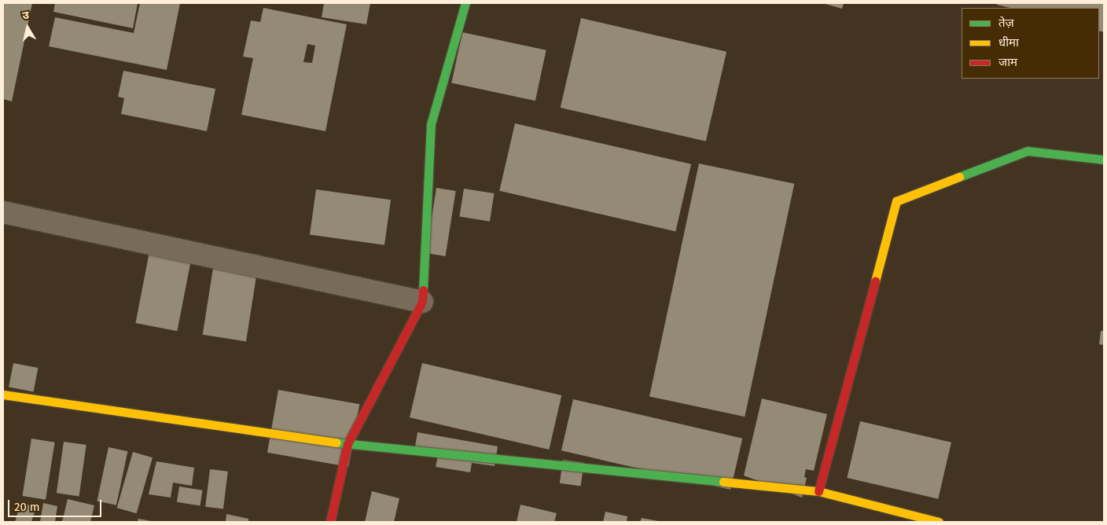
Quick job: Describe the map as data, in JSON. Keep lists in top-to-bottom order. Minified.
{"legend":["तेज़","धीमा","जाम"],"scale_bar":"20 m","north":"top"}
